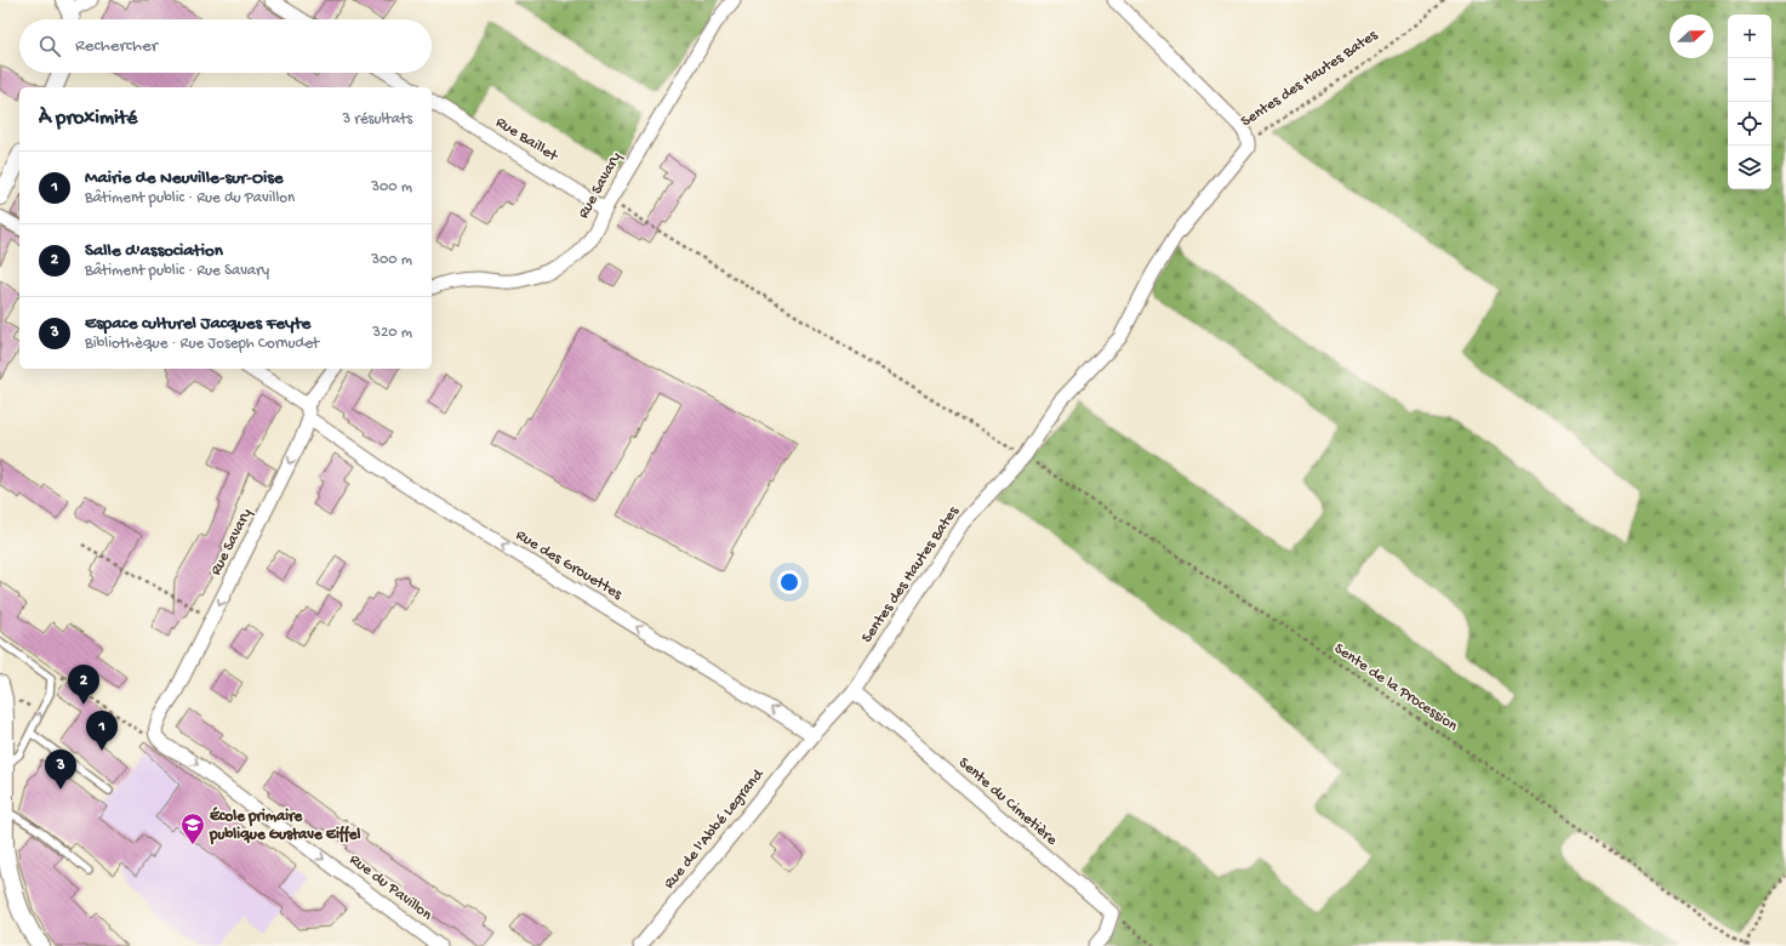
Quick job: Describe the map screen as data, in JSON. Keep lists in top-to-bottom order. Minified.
{"streets":{"street":["Sentes des Hautes Bates","Rue Baillet","Rue Savary","Rue des Grouettes","Sente du Cimetière","Rue de l'Abbé Legrand","Rue du Pavillon"],"path":["Sente de la Procession"]},"crossings":[["Sentes des Hautes Bates","Rue des Grouettes"],["Sentes des Hautes Bates","Sente de la Procession"],["Sentes des Hautes Bates","Sente du Cimetière"],["Sentes des Hautes Bates","Rue de l'Abbé Legrand"],["Rue Baillet","Rue Savary"],["Rue Baillet","Sente de la Procession"],["Rue Savary","Rue des Grouettes"],["Rue Savary","Sente de la Procession"],["Rue Savary","Rue du Pavillon"],["Rue des Grouettes","Rue de l'Abbé Legrand"]],"one_way":["Rue Savary","Rue des Grouettes","Rue du Pavillon"],"places":{"school or university":["École primaire publique Gustave Eiffel"]},"north":"right","page":{"map_buttons":["+","−"],"search":"Rechercher","heading":["À proximité","3 résultats"],"list":[{"mark":"1","name":"Mairie de Neuville-sur-Oise","note":"Bâtiment public · Rue du Pavillon","value":"300 m"},{"mark":"2","name":"Salle d'association","note":"Bâtiment public · Rue Savary","value":"300 m"},{"mark":"3","name":"Espace culturel Jacques Feyte","note":"Bibliothèque · Rue Joseph Cornudet","value":"320 m"}],"pins":["2","1","3"]}}
